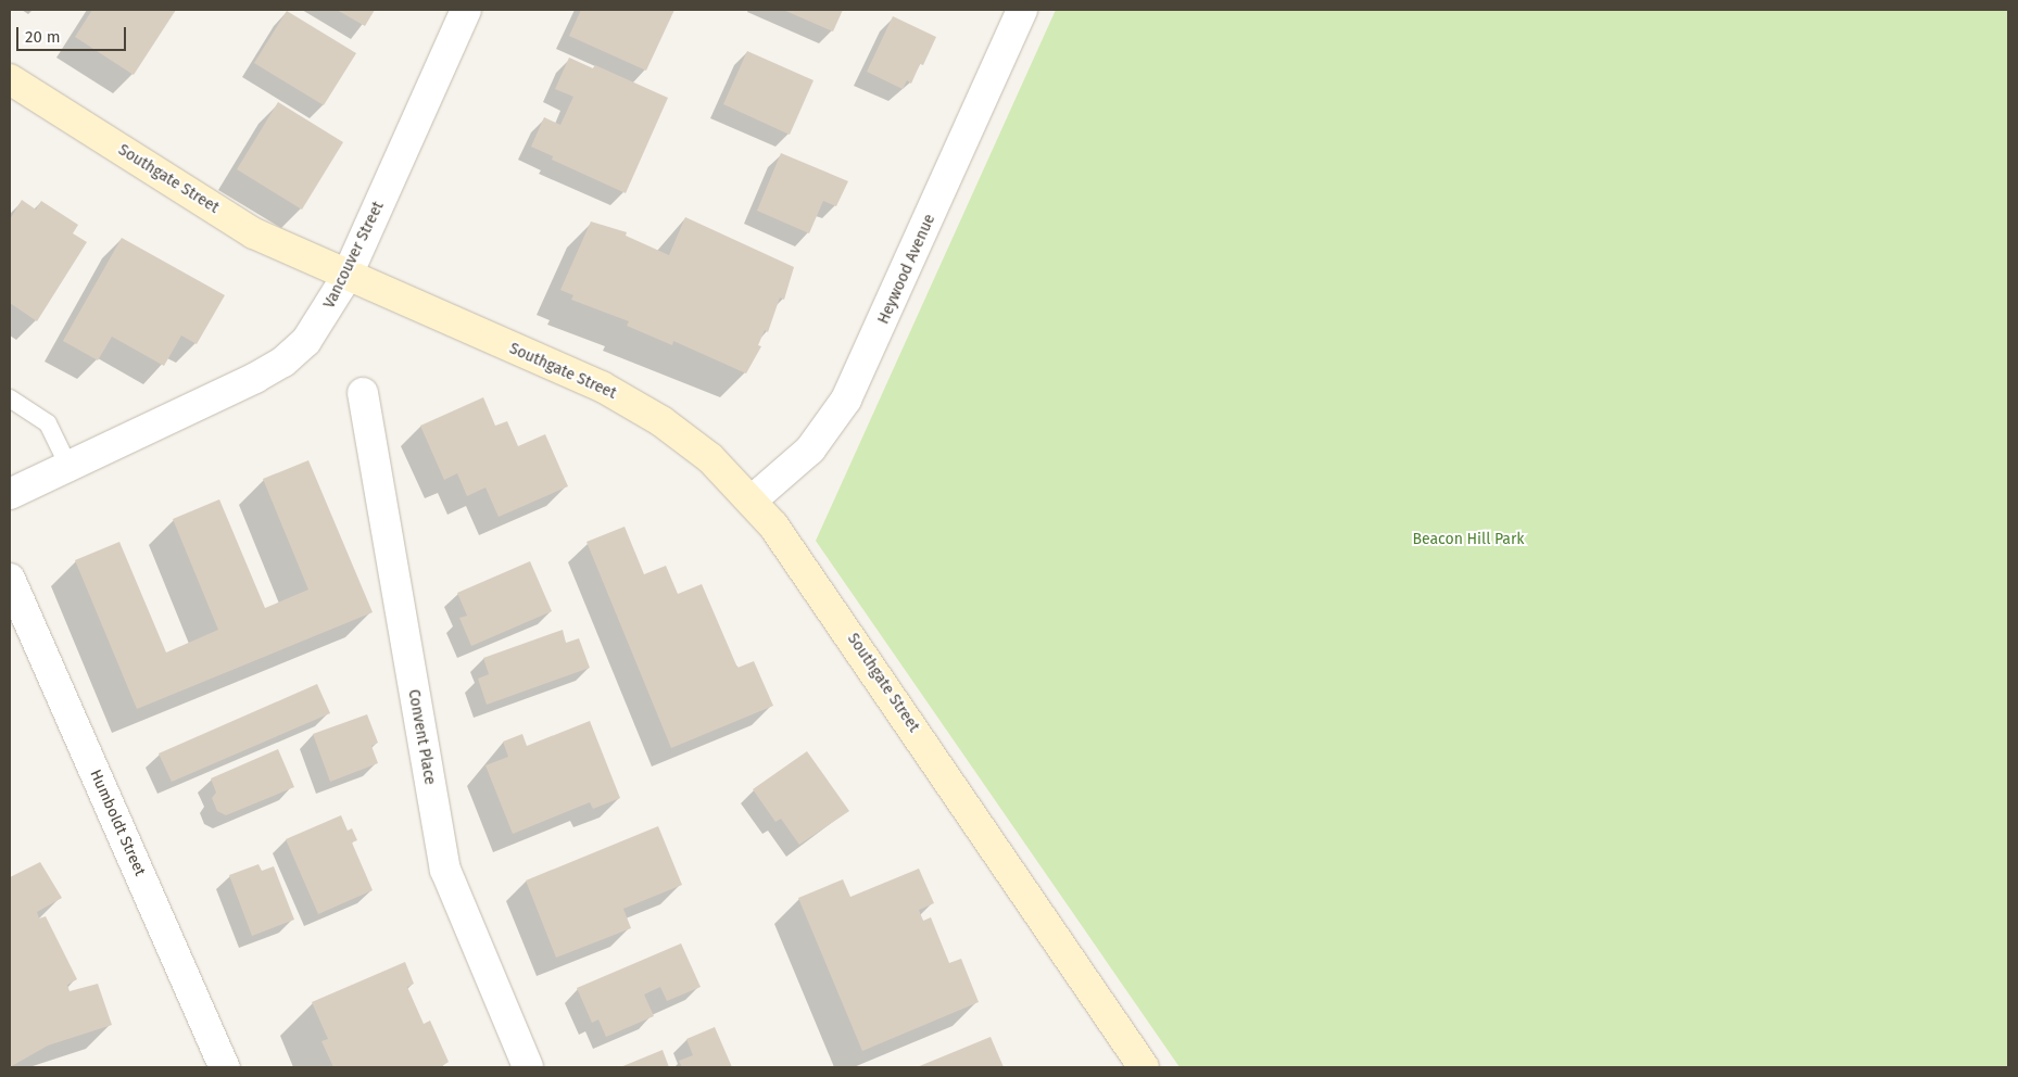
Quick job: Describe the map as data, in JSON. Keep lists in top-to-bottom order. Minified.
{"streets":{"street":["Southgate Street","Vancouver Street","Heywood Avenue","Convent Place","Humboldt Street"]},"crossings":[["Southgate Street","Vancouver Street"],["Southgate Street","Heywood Avenue"]],"parks":["Beacon Hill Park"],"scale_bar":"20 m"}
